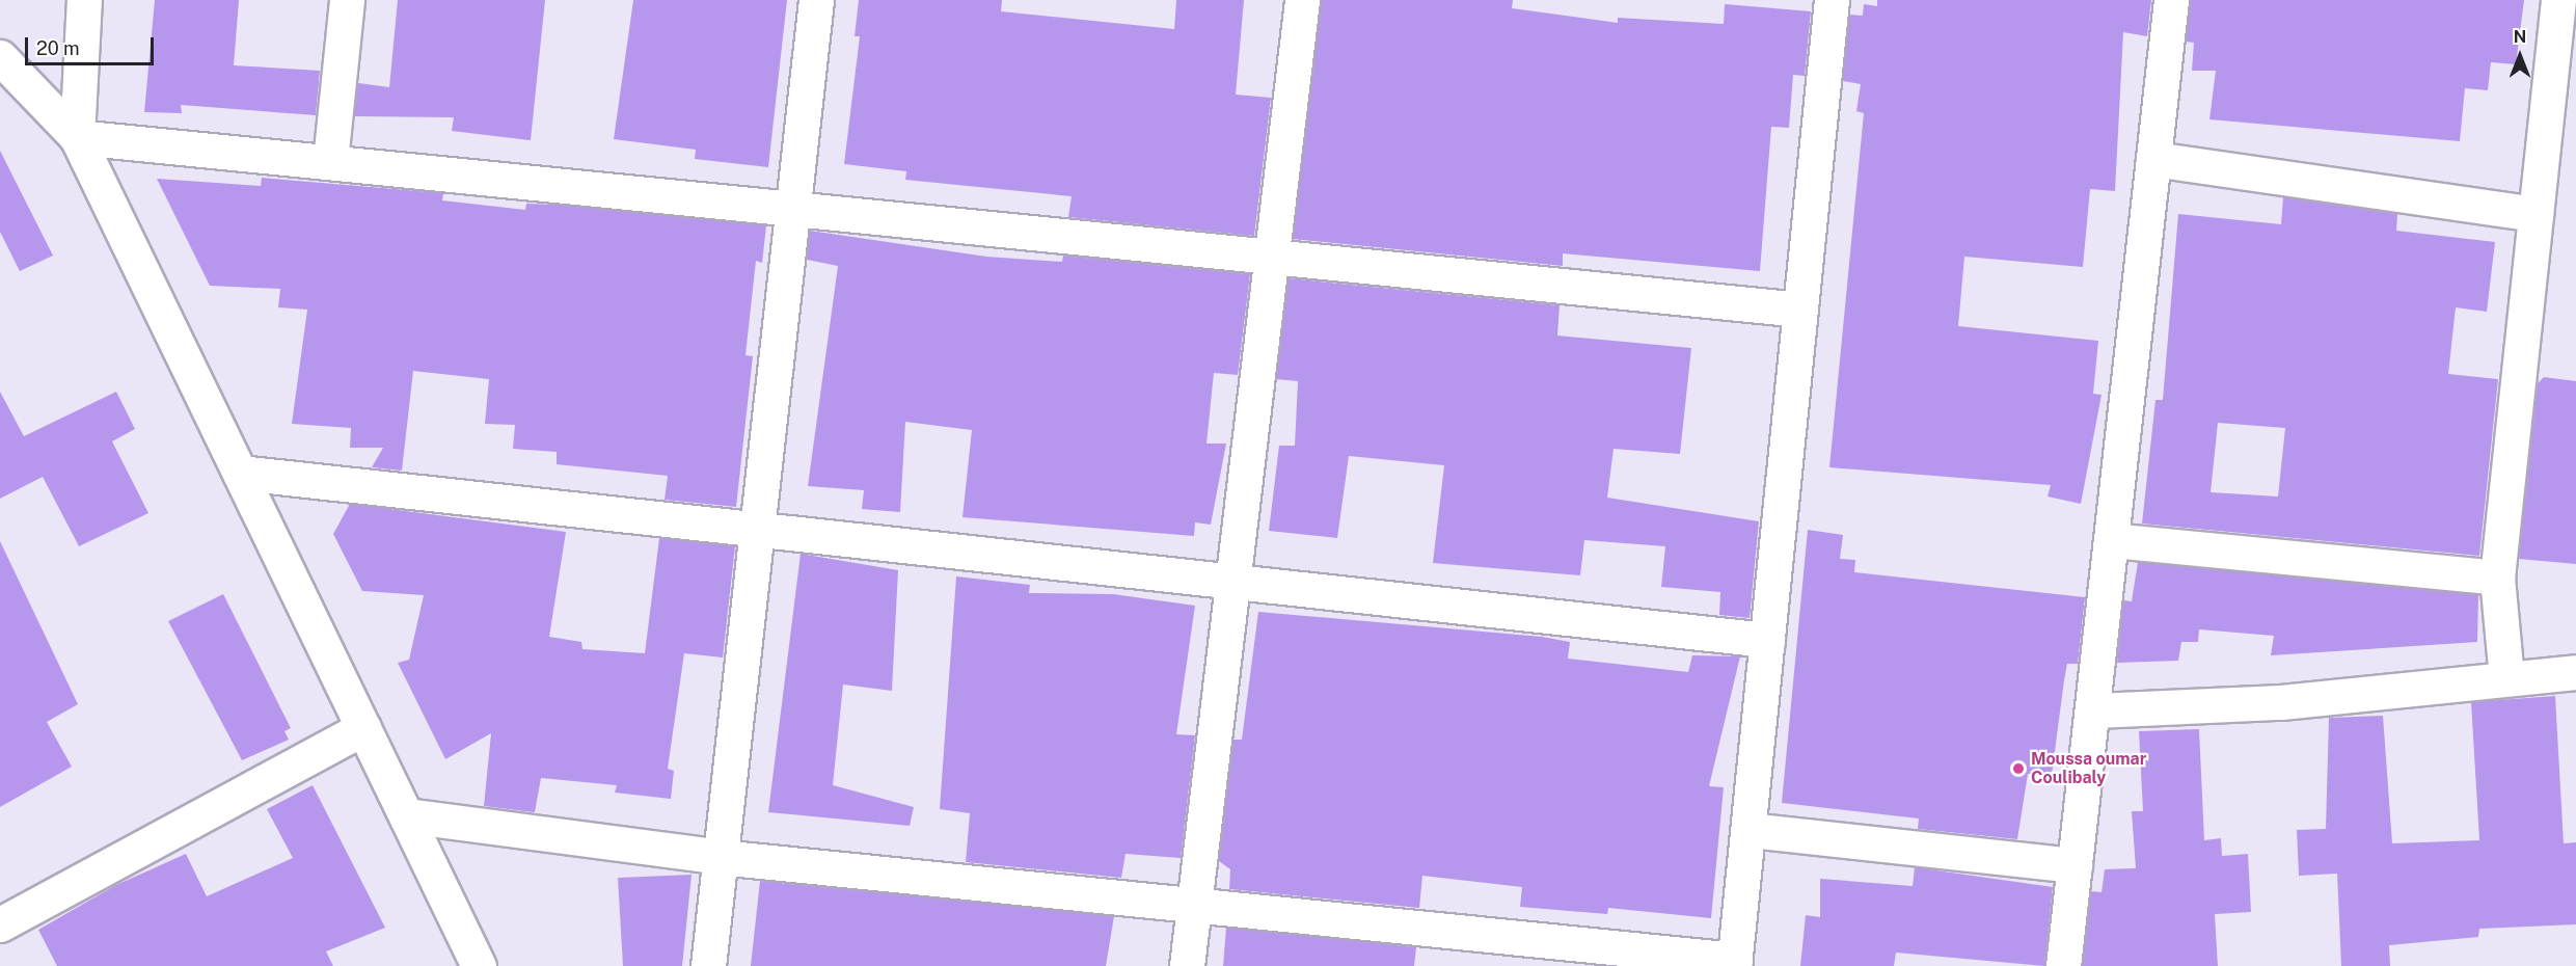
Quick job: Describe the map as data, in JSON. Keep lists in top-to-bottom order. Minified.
{"places":["Moussa oumar Coulibaly"],"scale_bar":"20 m","north":"top"}
